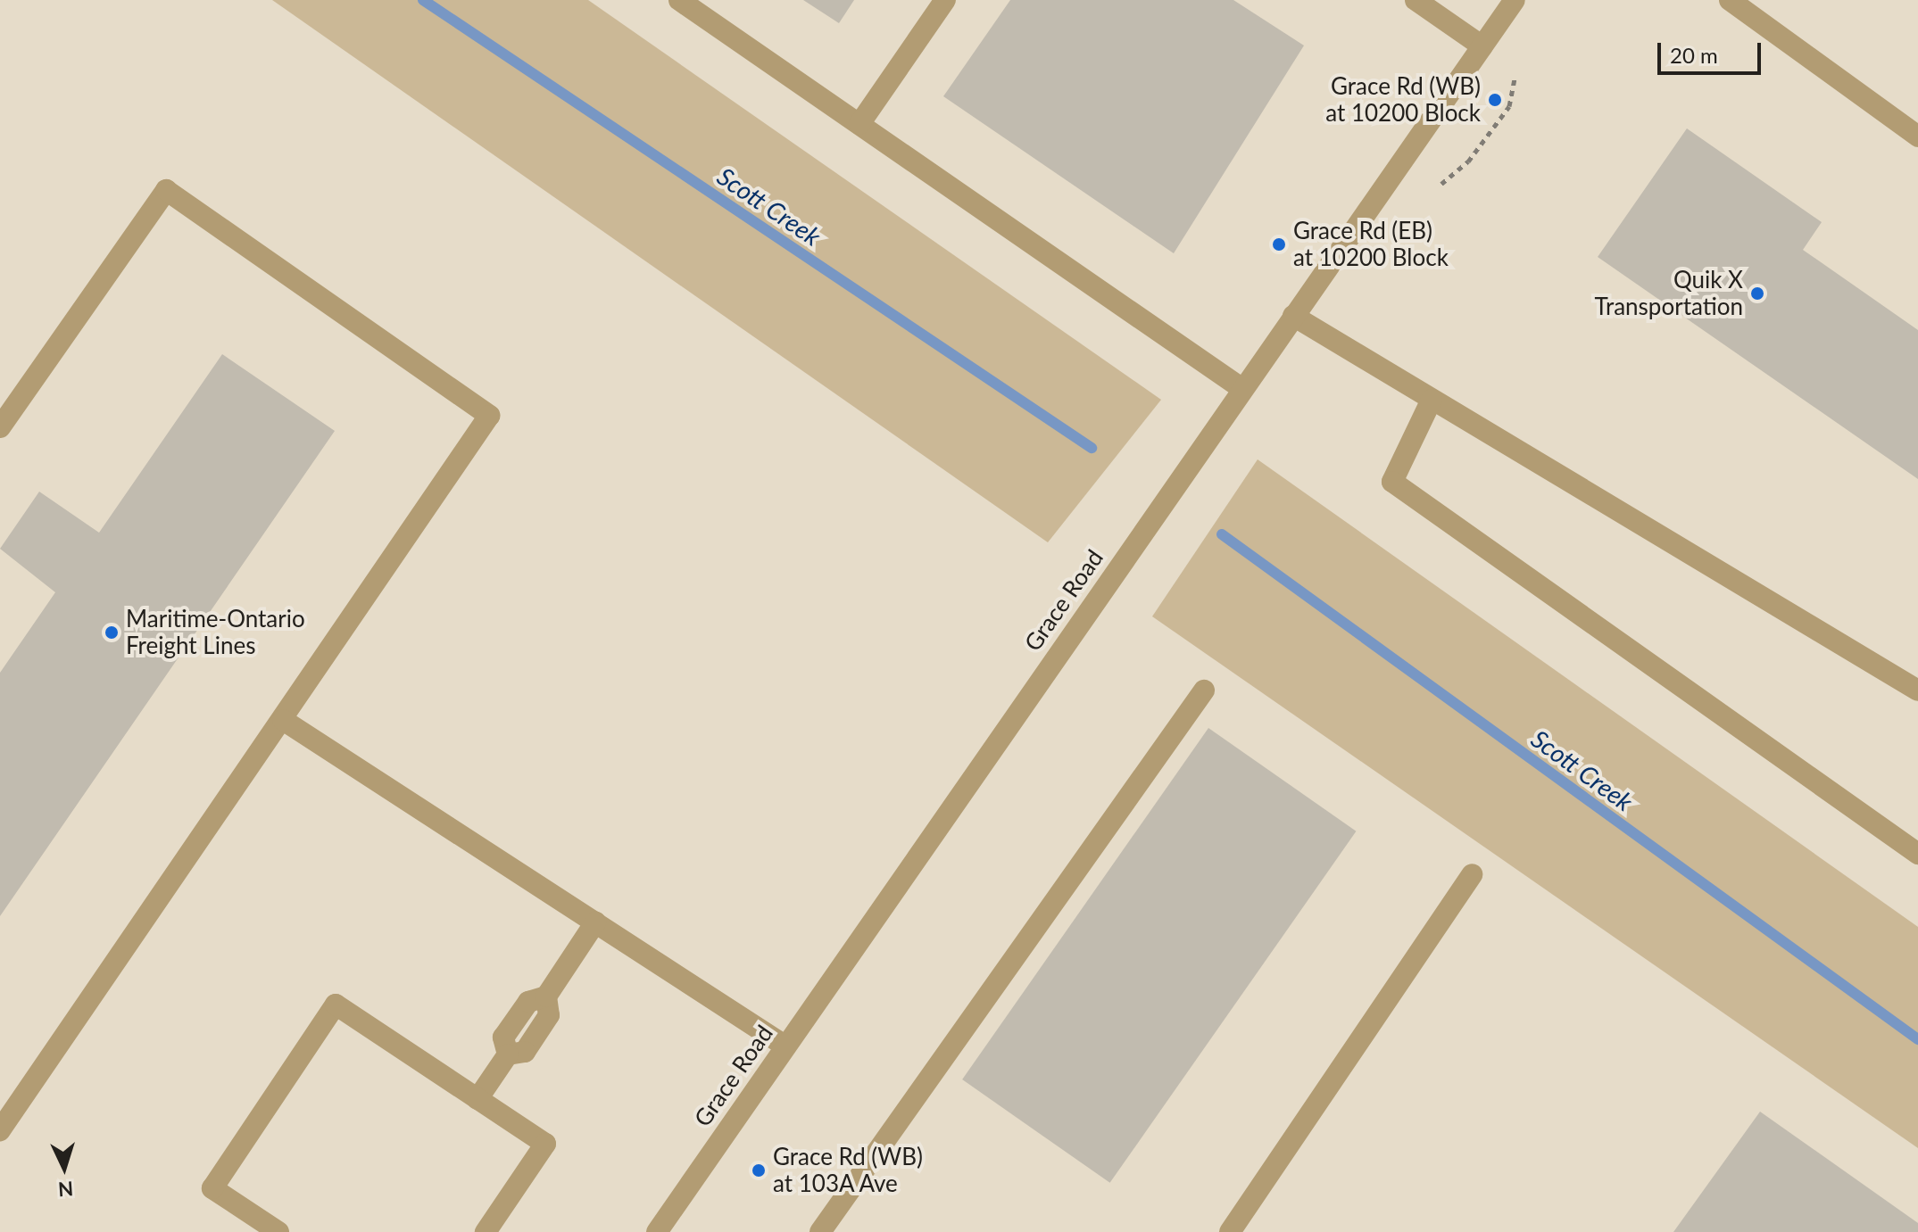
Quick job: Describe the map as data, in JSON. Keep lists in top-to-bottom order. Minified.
{"streets":{"street":["Grace Road"]},"water":["Scott Creek"],"places":["Grace Rd (WB) at 10200 Block","Grace Rd (EB) at 10200 Block","Quik X Transportation","Maritime-Ontario Freight Lines","Grace Rd (WB) at 103A Ave"],"scale_bar":"20 m","north":"bottom"}
